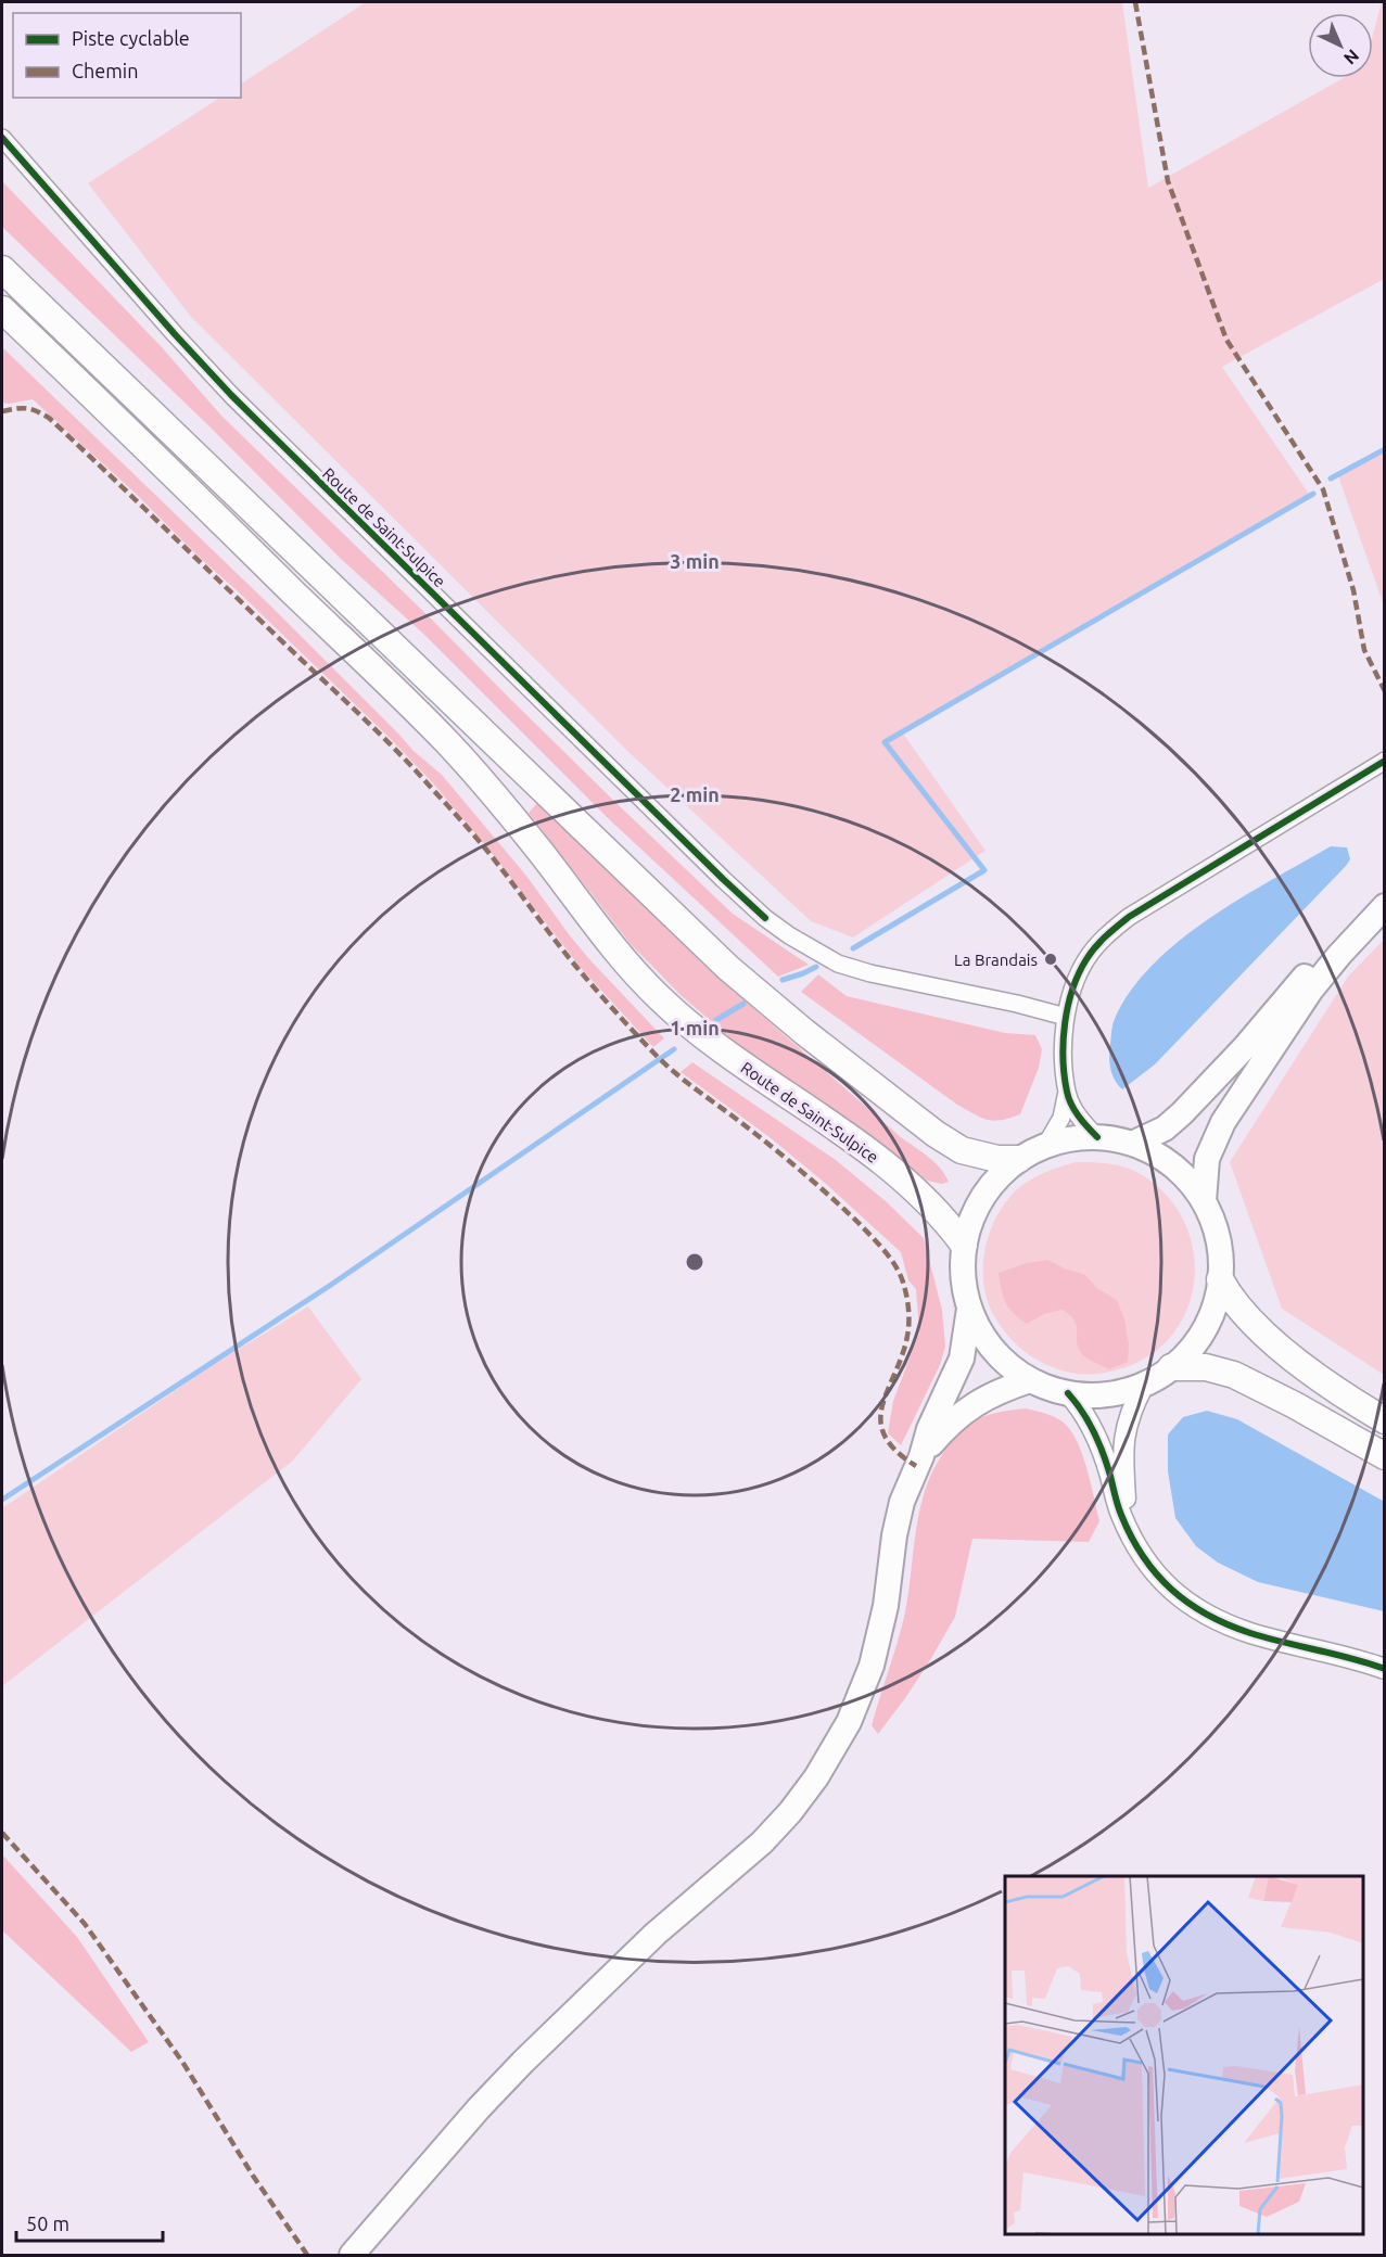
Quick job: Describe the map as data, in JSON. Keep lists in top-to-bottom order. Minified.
{"streets":{"highway":["Route de Saint-Sulpice"]},"places":["La Brandais"],"legend":["Piste cyclable","Chemin"],"scale_bar":"50 m","north":"bottom right","rings":["3 min","2 min","1 min"]}
